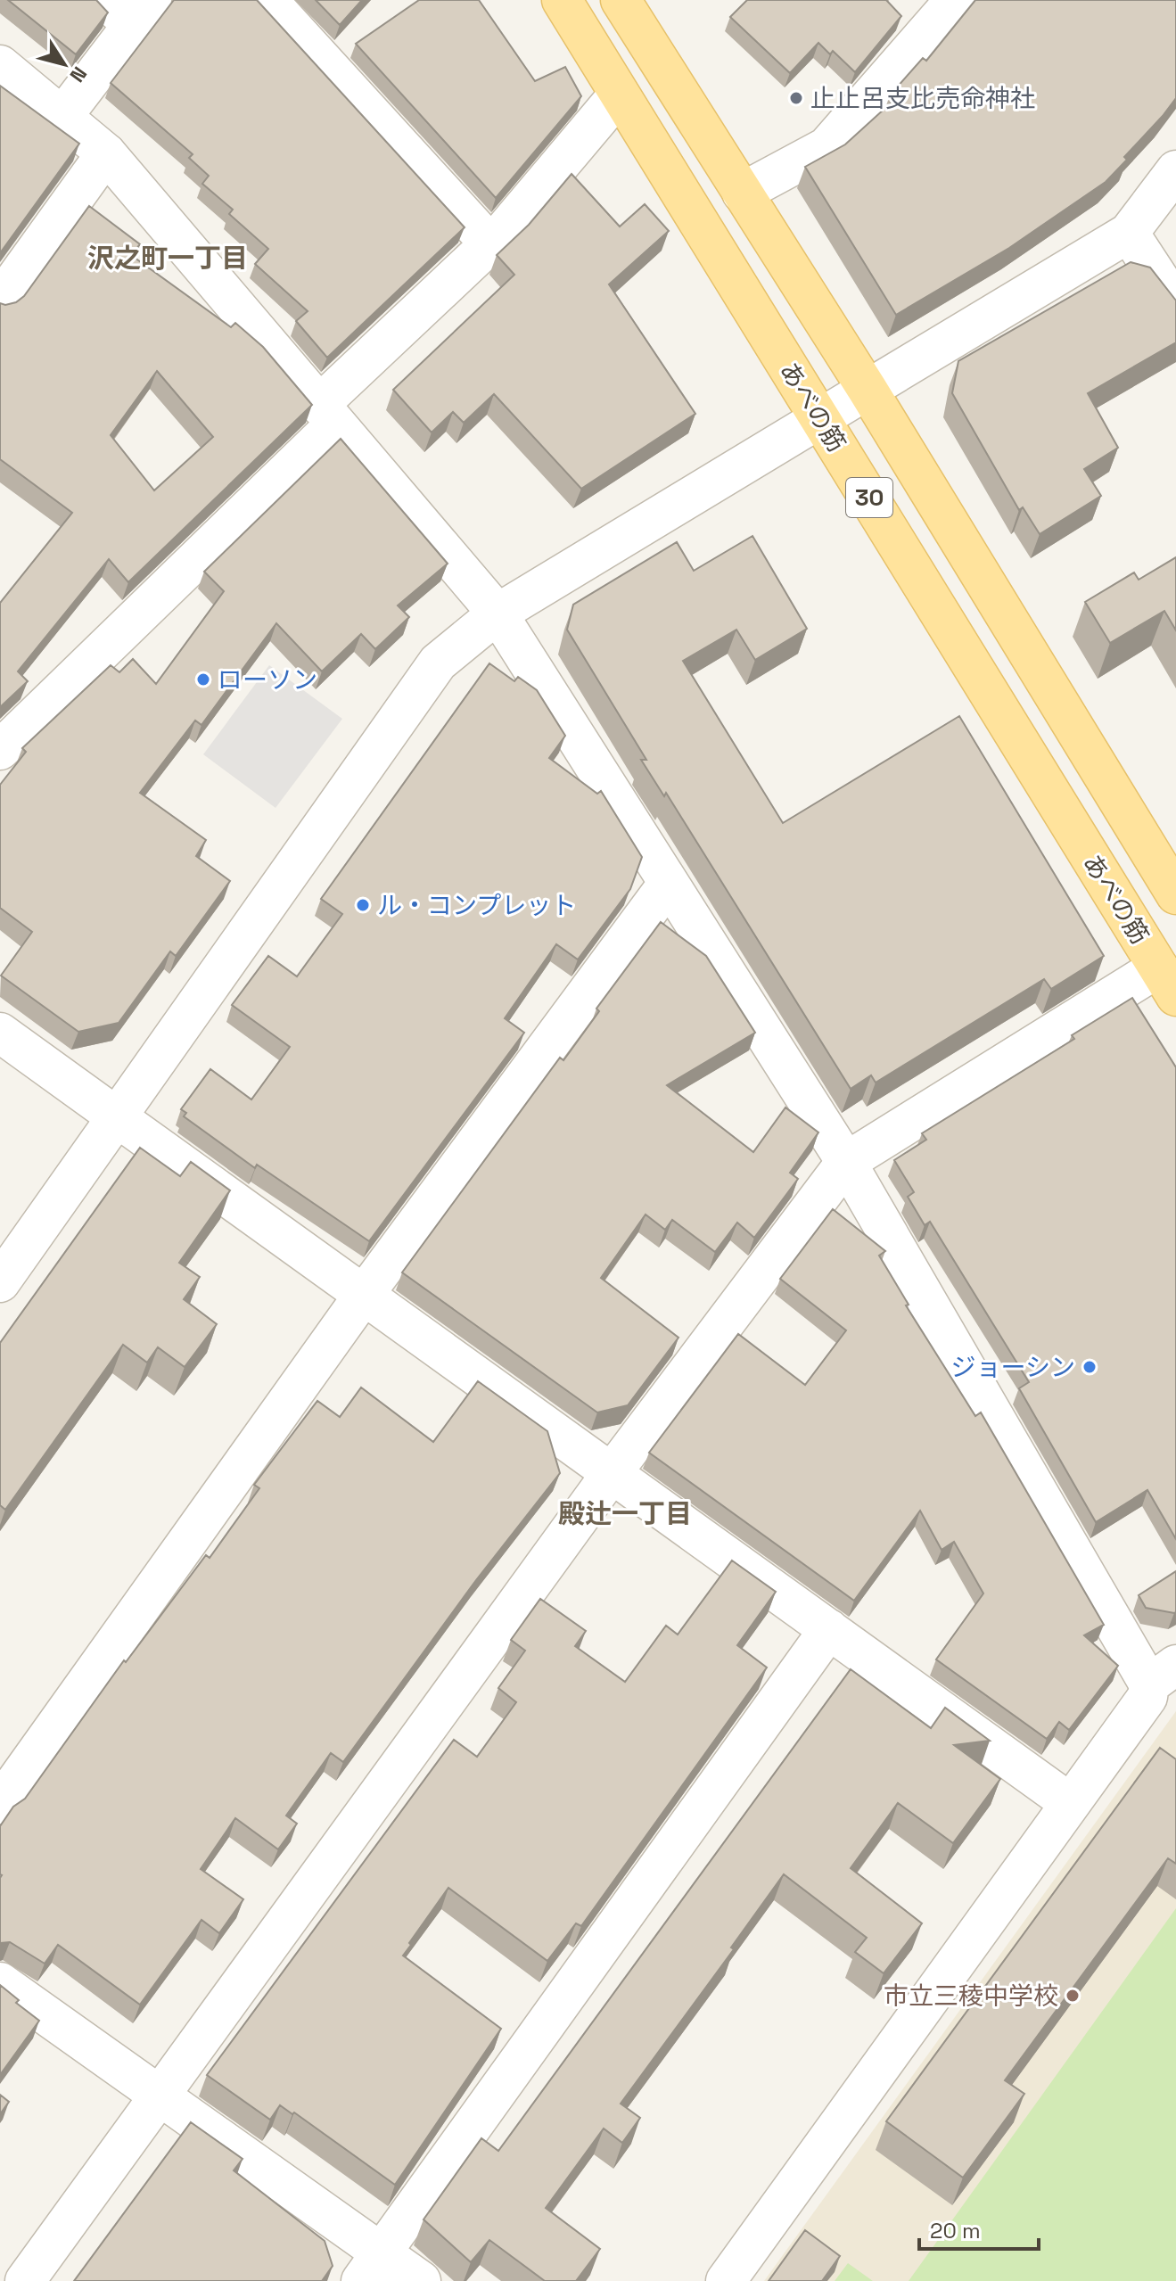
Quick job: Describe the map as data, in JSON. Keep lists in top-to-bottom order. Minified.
{"streets":{"main road":["あべの筋","30"]},"districts":["沢之町一丁目","殿辻一丁目"],"places":["止止呂支比売命神社","ローソン","ル・コンプレット","ジョーシン","市立三稜中学校"],"scale_bar":"20 m","north":"bottom right"}
